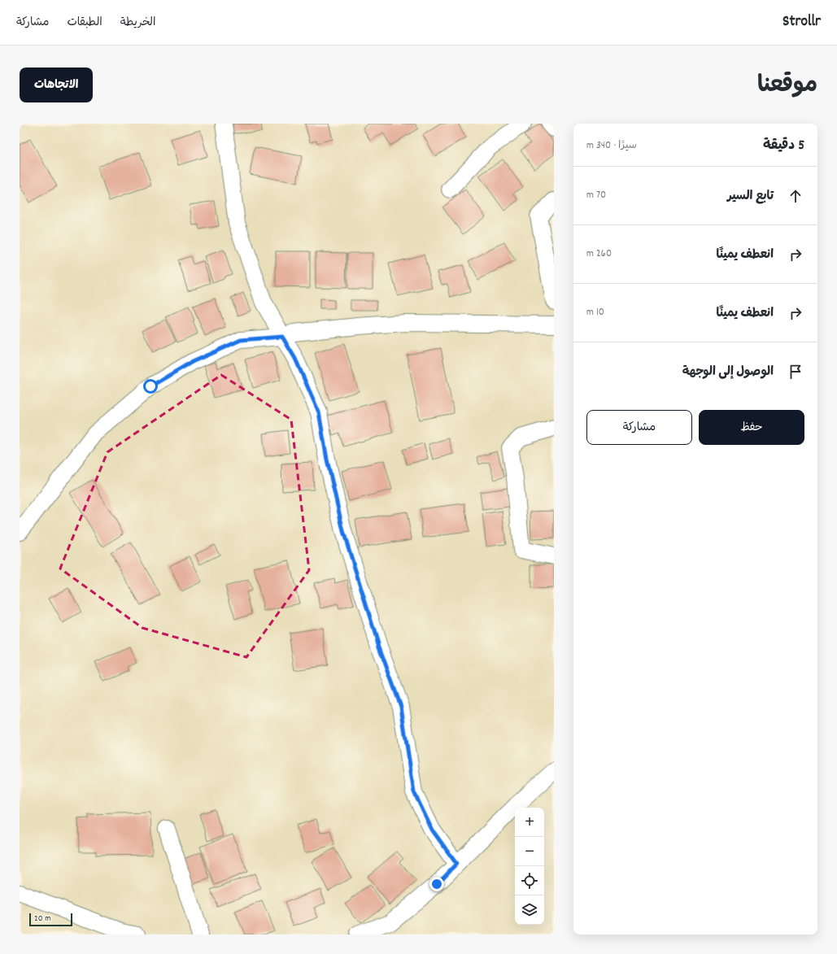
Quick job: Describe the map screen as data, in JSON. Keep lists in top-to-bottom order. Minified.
{"scale_bar":"20 m","page":{"header":"Strollr","nav":["الخريطة","الطبقات","مشاركة"],"title":"موقعنا","buttons":["الاتجاهات",["حفظ","مشاركة"]],"heading":["5 دقيقة","سيرًا · 340 m"],"list":[["تابع السير","70 m"],["انعطف يمينًا","260 m"],["انعطف يمينًا","10 m"],"الوصول إلى الوجهة"],"map_buttons":["+","−"],"scale":"20 m"}}
